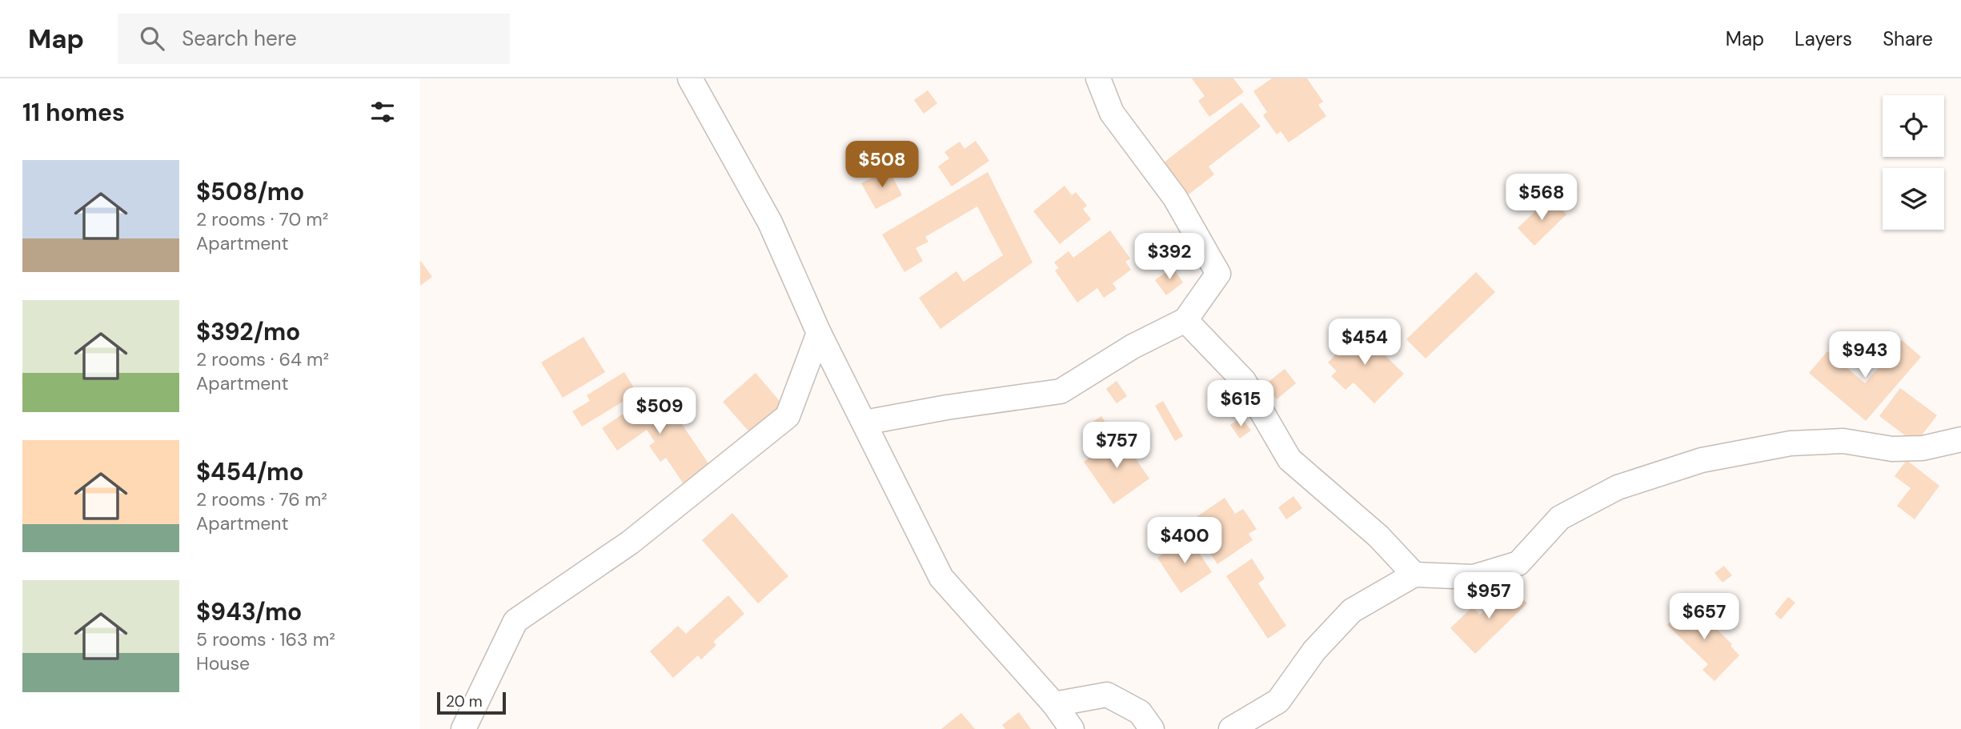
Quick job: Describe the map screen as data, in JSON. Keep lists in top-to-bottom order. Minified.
{"scale_bar":"20 m","page":{"header":"Map","search":"Search here","nav":["Map","Layers","Share"],"heading":"11 homes","price":["$508","$568","$392","$454","$943","$615","$509","$757","$400","$957","$657"],"list":[{"name":"$508/mo","note":"2 rooms · 70 m² · Apartment"},{"name":"$392/mo","note":"2 rooms · 64 m² · Apartment"},{"name":"$454/mo","note":"2 rooms · 76 m² · Apartment"},{"name":"$943/mo","note":"5 rooms · 163 m² · House"}],"scale":"20 m"}}
